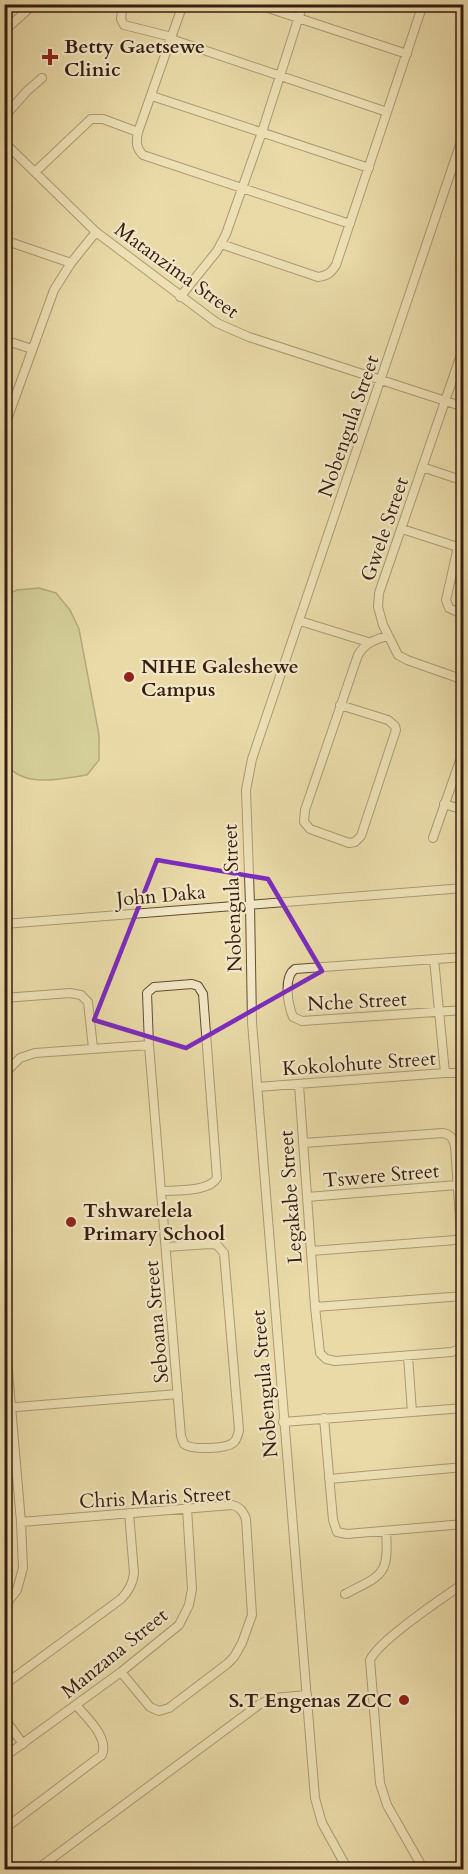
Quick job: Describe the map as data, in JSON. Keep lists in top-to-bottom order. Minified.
{"streets":{"street":["Matanzima Street","Nobengula Street","Gwele Street","John Daka","Nche Street","Kokolohute Street","Tswere Street","Legakabe Street","Seboana Street","Chris Maris Street","Manzana Street"]},"crossings":[["Matanzima Street","Nobengula Street"],["Matanzima Street","Gwele Street"],["Nobengula Street","John Daka"],["Nobengula Street","Kokolohute Street"],["Kokolohute Street","Legakabe Street"],["Tswere Street","Legakabe Street"],["Chris Maris Street","Manzana Street"]],"places":{"health":["Betty Gaetsewe Clinic"],"other":["NIHE Galeshewe Campus","Tshwarelela Primary School","S.T Engenas ZCC"]}}
